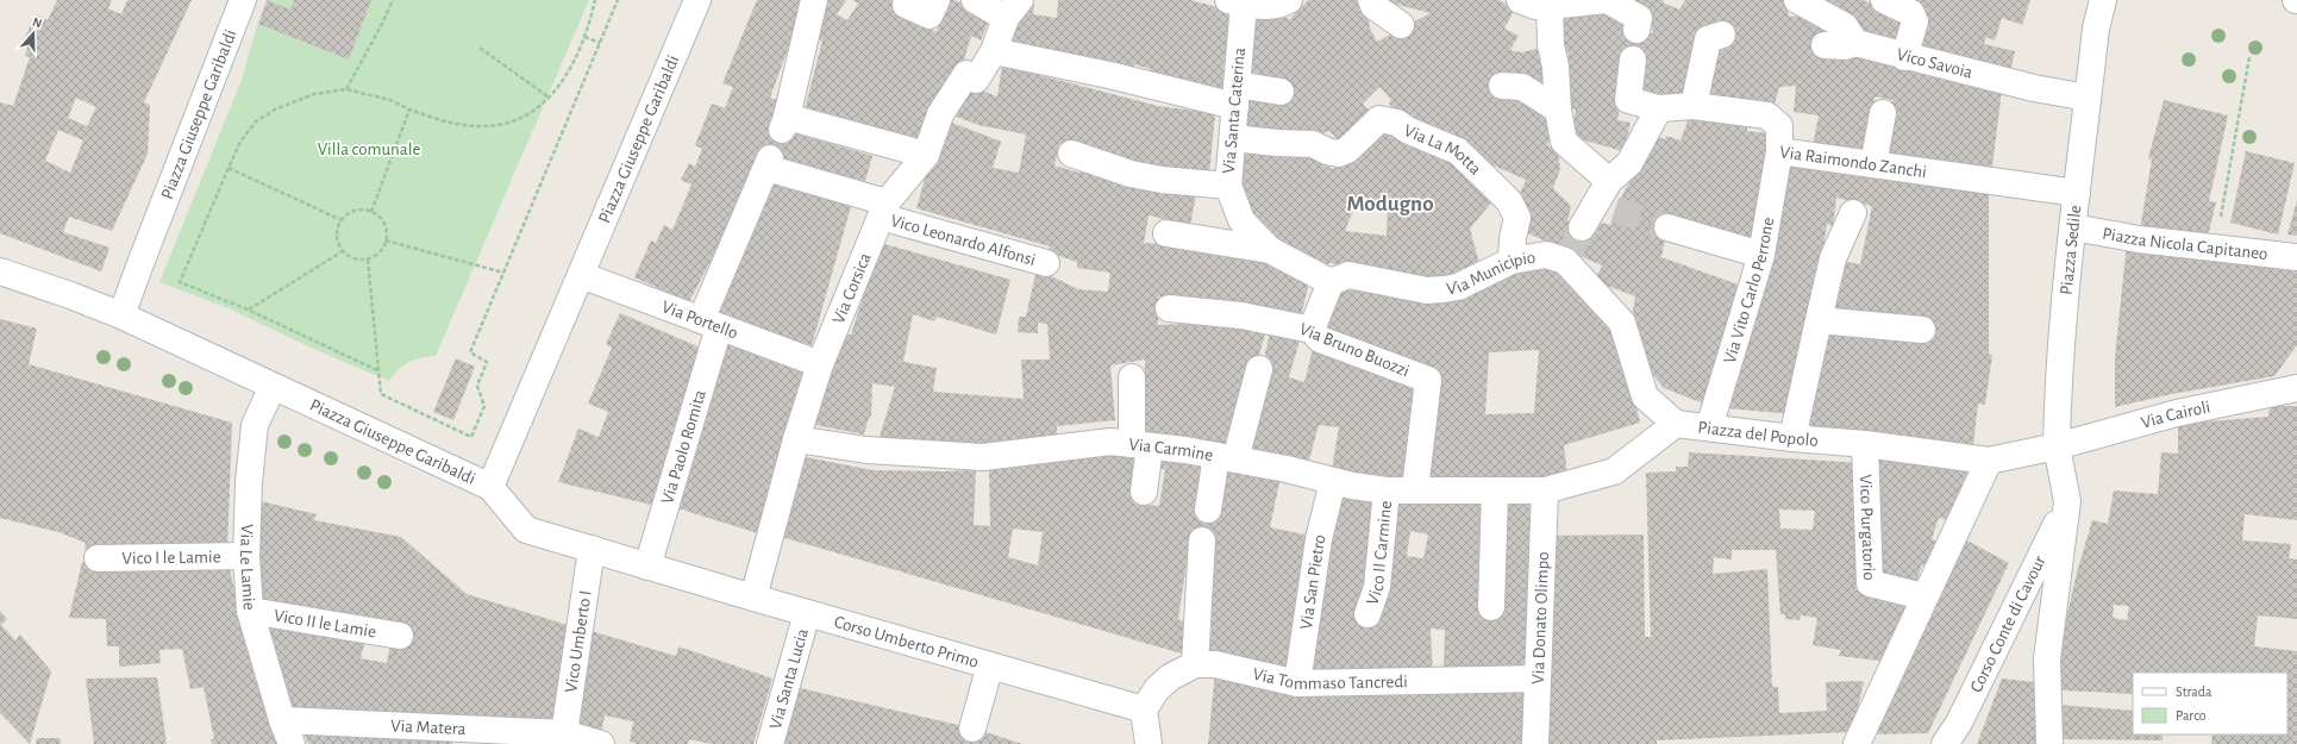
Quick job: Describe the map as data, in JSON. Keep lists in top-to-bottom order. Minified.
{"streets":{"street":["Vico Savoia","Via Santa Caterina","Piazza Giuseppe Garibaldi","Via La Motta","Via Raimondo Zanchi","Vico Leonardo Alfonsi","Piazza Nicola Capitaneo","Piazza Sedile","Via Municipio","Via Corsica","Via Vito Carlo Perrone","Via Portello","Via Bruno Buozzi","Via Cairoli","Piazza del Popolo","Via Paolo Romita","Via Carmine","Vico Purgatorio","Vico II Carmine","Vico I le Lamie","Via Le Lamie","Via San Pietro","Via Donato Olimpo","Vico II le Lamie","Corso Conte di Cavour","Vico Umberto I","Corso Umberto Primo","Via Tommaso Tancredi","Via Santa Lucia","Via Matera"]},"crossings":[["Vico Savoia","Piazza Sedile"],["Via Santa Caterina","Via La Motta"],["Via Santa Caterina","Via Municipio"],["Piazza Giuseppe Garibaldi","Via Portello"],["Piazza Giuseppe Garibaldi","Via Le Lamie"],["Piazza Giuseppe Garibaldi","Corso Umberto Primo"],["Via La Motta","Via Municipio"],["Via Raimondo Zanchi","Piazza Sedile"],["Via Raimondo Zanchi","Via Vito Carlo Perrone"],["Vico Leonardo Alfonsi","Via Corsica"],["Vico Leonardo Alfonsi","Via Paolo Romita"],["Piazza Nicola Capitaneo","Piazza Sedile"],["Piazza Sedile","Via Cairoli"],["Piazza Sedile","Corso Conte di Cavour"],["Via Municipio","Piazza del Popolo"],["Via Corsica","Via Portello"],["Via Corsica","Via Carmine"],["Via Corsica","Corso Umberto Primo"],["Via Vito Carlo Perrone","Piazza del Popolo"],["Via Portello","Via Paolo Romita"],["Via Bruno Buozzi","Via Carmine"],["Piazza del Popolo","Via Carmine"],["Piazza del Popolo","Vico Purgatorio"],["Piazza del Popolo","Via Donato Olimpo"],["Via Paolo Romita","Corso Umberto Primo"],["Via Carmine","Vico II Carmine"],["Via Carmine","Via San Pietro"],["Via Carmine","Via Donato Olimpo"],["Vico I le Lamie","Via Le Lamie"],["Via Le Lamie","Vico II le Lamie"],["Via Le Lamie","Via Matera"],["Via San Pietro","Via Tommaso Tancredi"],["Via Donato Olimpo","Via Tommaso Tancredi"],["Vico Umberto I","Corso Umberto Primo"],["Vico Umberto I","Via Matera"],["Corso Umberto Primo","Via Tommaso Tancredi"],["Corso Umberto Primo","Via Santa Lucia"]],"districts":["Modugno"],"parks":["Villa comunale"],"legend":["Strada","Parco"],"north":"top"}
